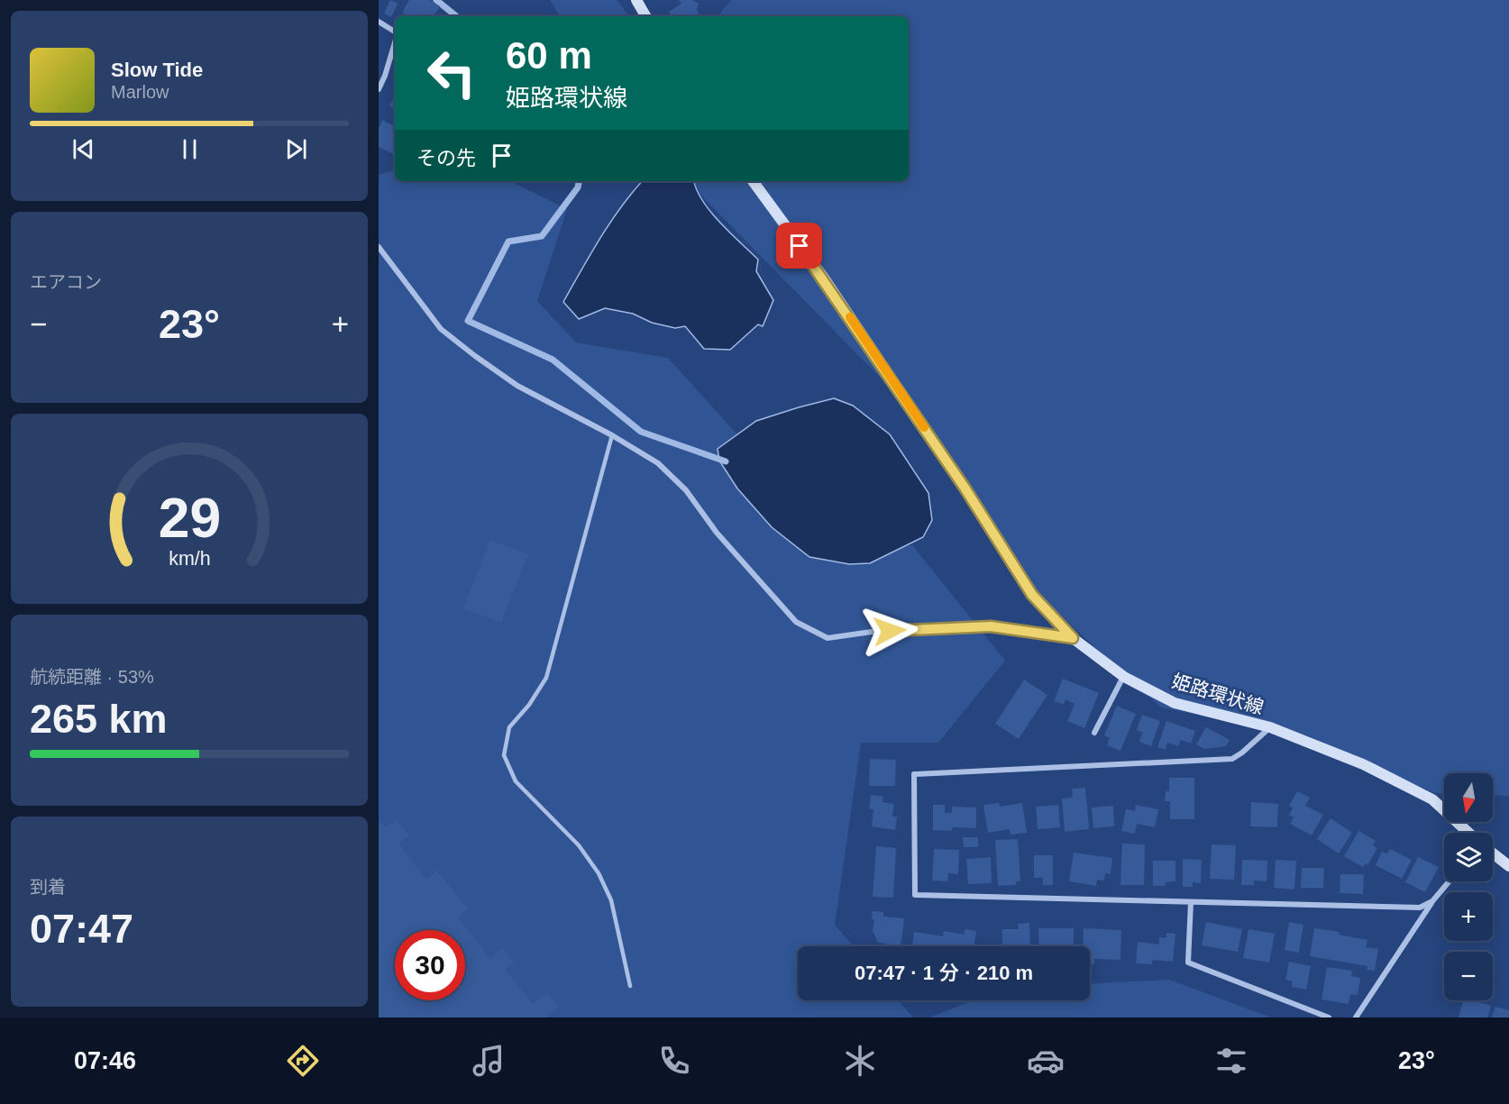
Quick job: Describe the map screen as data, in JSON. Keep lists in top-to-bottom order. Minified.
{"streets":{"main road":["姫路環状線"]},"north":"bottom","page":{"turn":["60 m","姫路環状線"],"song":["Slow Tide","Marlow"],"then":"その先","tile":["エアコン",["航続距離 · 53%","265 km"],["到着","07:47"]],"heat":["−","23°","+"],"map_buttons":["+","−"],"limit":"30","trip":"07:47 · 1 分 · 210 m","tabs":["07:46","23°"],"gauge":["29","km/h"]}}
